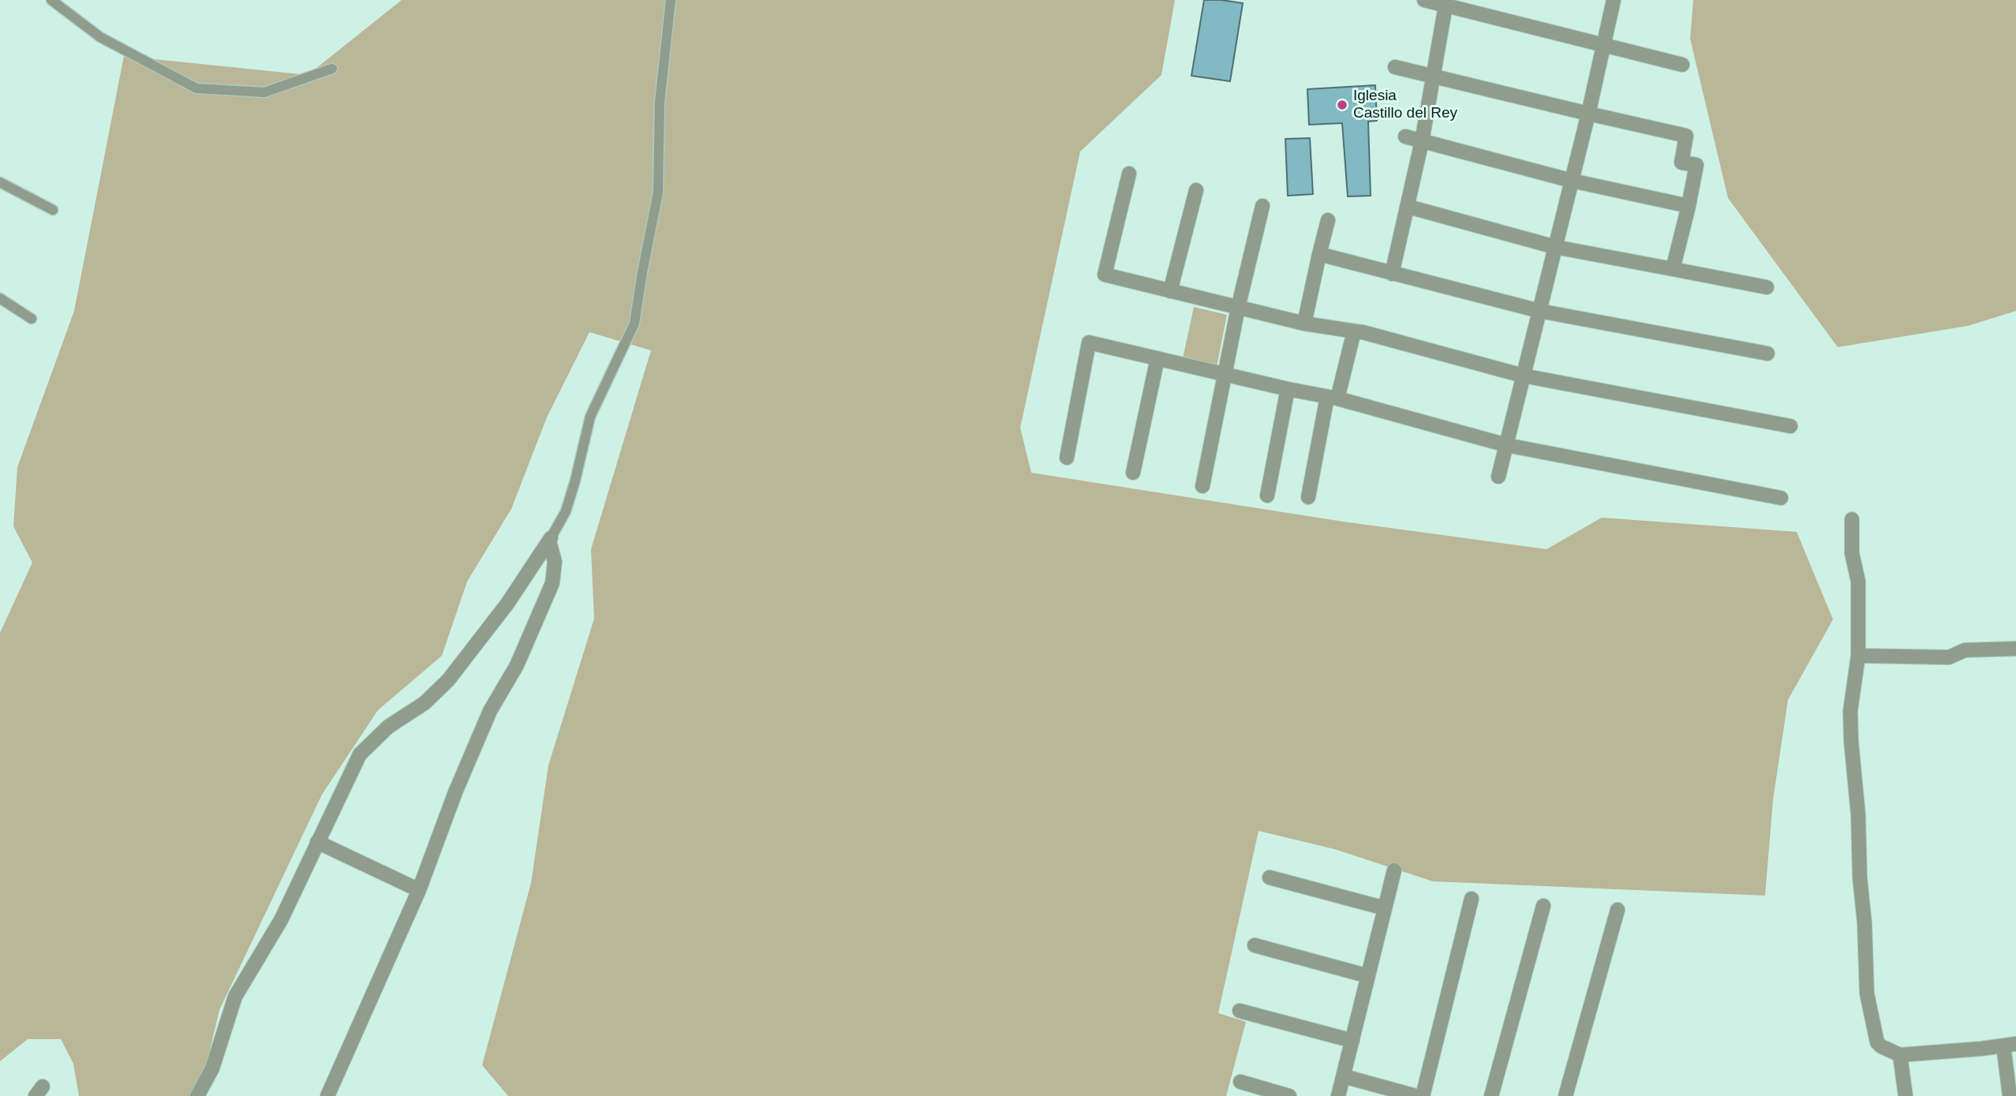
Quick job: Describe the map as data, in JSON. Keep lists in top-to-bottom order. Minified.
{"places":["Iglesia Castillo del Rey"]}
